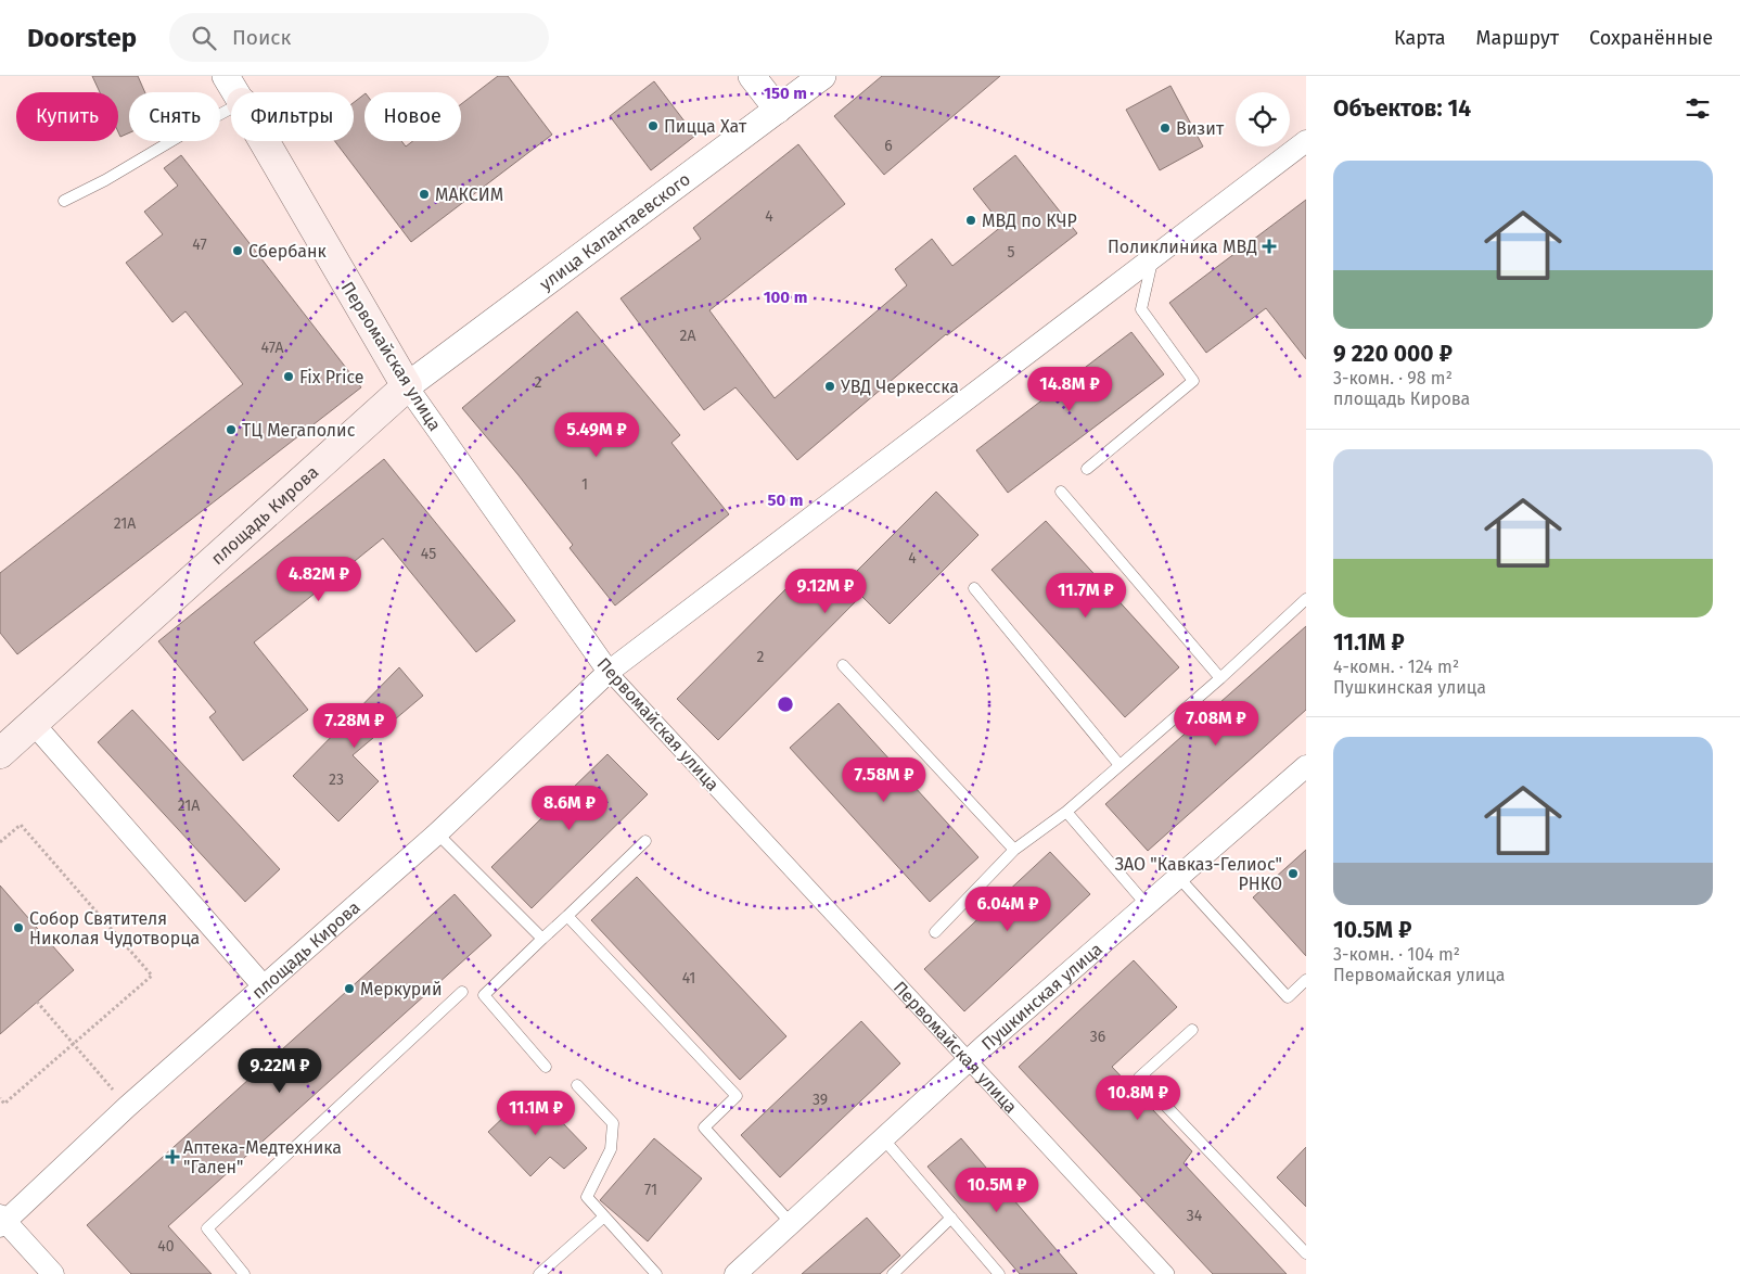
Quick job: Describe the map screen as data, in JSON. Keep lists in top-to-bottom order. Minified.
{"streets":{"main road":["Первомайская улица","площадь Кирова"],"street":["улица Калантаевского","Пушкинская улица"]},"crossings":[["улица Калантаевского","Первомайская улица"],["улица Калантаевского","площадь Кирова"],["Первомайская улица","площадь Кирова"],["Первомайская улица","Пушкинская улица"]],"places":{"other":["Пицца Хат","Визит","МАКСИМ","МВД по КЧР","Сбербанк","Fix Price","УВД Черкесска","ТЦ Мегаполис","ЗАО \"Кавказ-Гелиос\" РНКО","Собор Святителя Николая Чудотворца","Меркурий"],"health":["Поликлиника МВД","Аптека-Медтехника \"Гален\""]},"house_numbers":["6","4","47","5","2А","47А","2","1","21А","45","4","2","23","21А","41","36","39","71","34","40"],"page":{"header":"Doorstep","search":"Поиск","nav":["Карта","Маршрут","Сохранённые"],"heading":"Объектов: 14","chip":["Купить","Снять","Фильтры","Новое"],"list":[{"name":"9 220 000 ₽","note":"3-комн. · 98 m² · площадь Кирова"},{"name":"11.1M ₽","note":"4-комн. · 124 m² · Пушкинская улица"},{"name":"10.5M ₽","note":"3-комн. · 104 m² · Первомайская улица"}],"price":["14.8M ₽","5.49M ₽","4.82M ₽","9.12M ₽","11.7M ₽","7.08M ₽","7.28M ₽","7.58M ₽","8.6M ₽","6.04M ₽","9.22M ₽","10.8M ₽","11.1M ₽","10.5M ₽"]},"rings":["150 m","100 m","50 m"]}
